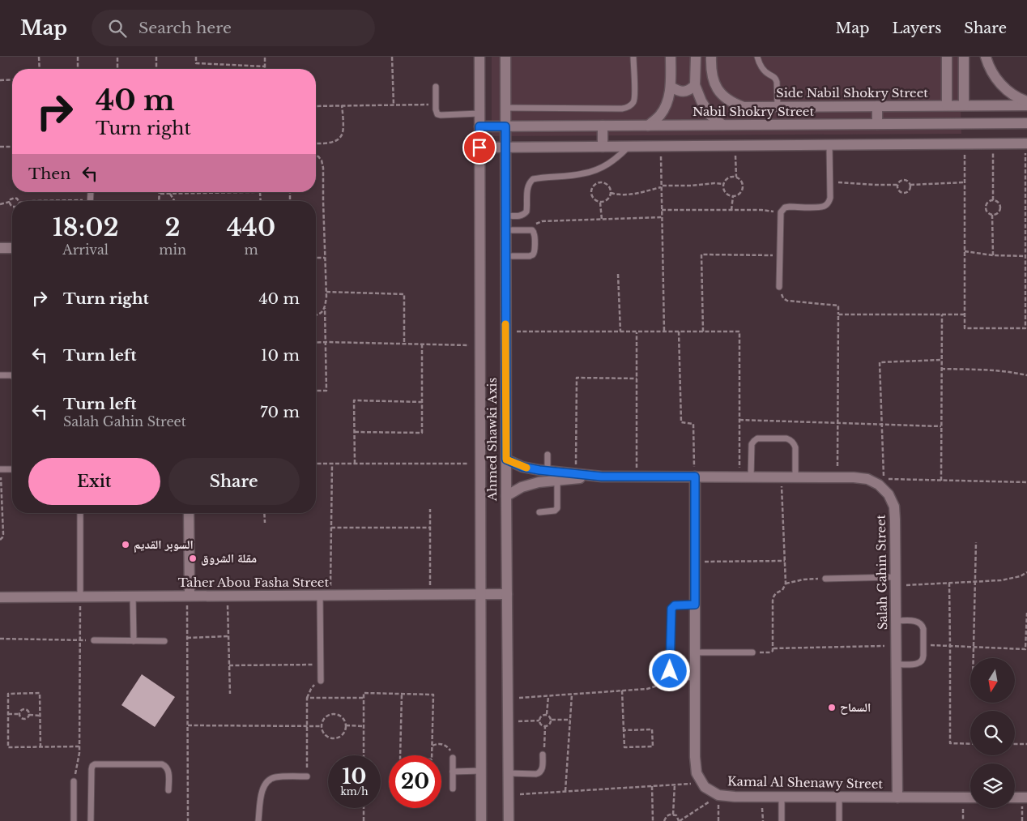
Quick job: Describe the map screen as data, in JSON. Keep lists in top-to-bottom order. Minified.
{"streets":{"street":["Side Nabil Shokry Street","Nabil Shokry Street","Ahmed Shawki Axis","Salah Gahin Street","Taher Abou Fasha Street","Kamal Al Shenawy Street"]},"crossings":[["Nabil Shokry Street","Ahmed Shawki Axis"],["Ahmed Shawki Axis","Salah Gahin Street"],["Ahmed Shawki Axis","Taher Abou Fasha Street"],["Salah Gahin Street","Kamal Al Shenawy Street"]],"places":["السوبر القديم","مقلة الشروق","السماح"],"north":"bottom","page":{"header":"Map","search":"Search here","nav":["Map","Layers","Share"],"turn":["40 m","Turn right"],"then":"Then","eta":["18:02","Arrival","2","min","440","m"],"list":[{"name":"Turn right","value":"40 m"},{"name":"Turn left","value":"10 m"},{"name":"Turn left","note":"Salah Gahin Street","value":"70 m"}],"buttons":["Exit","Share"],"speed":"10 km/h","limit":"20"}}
